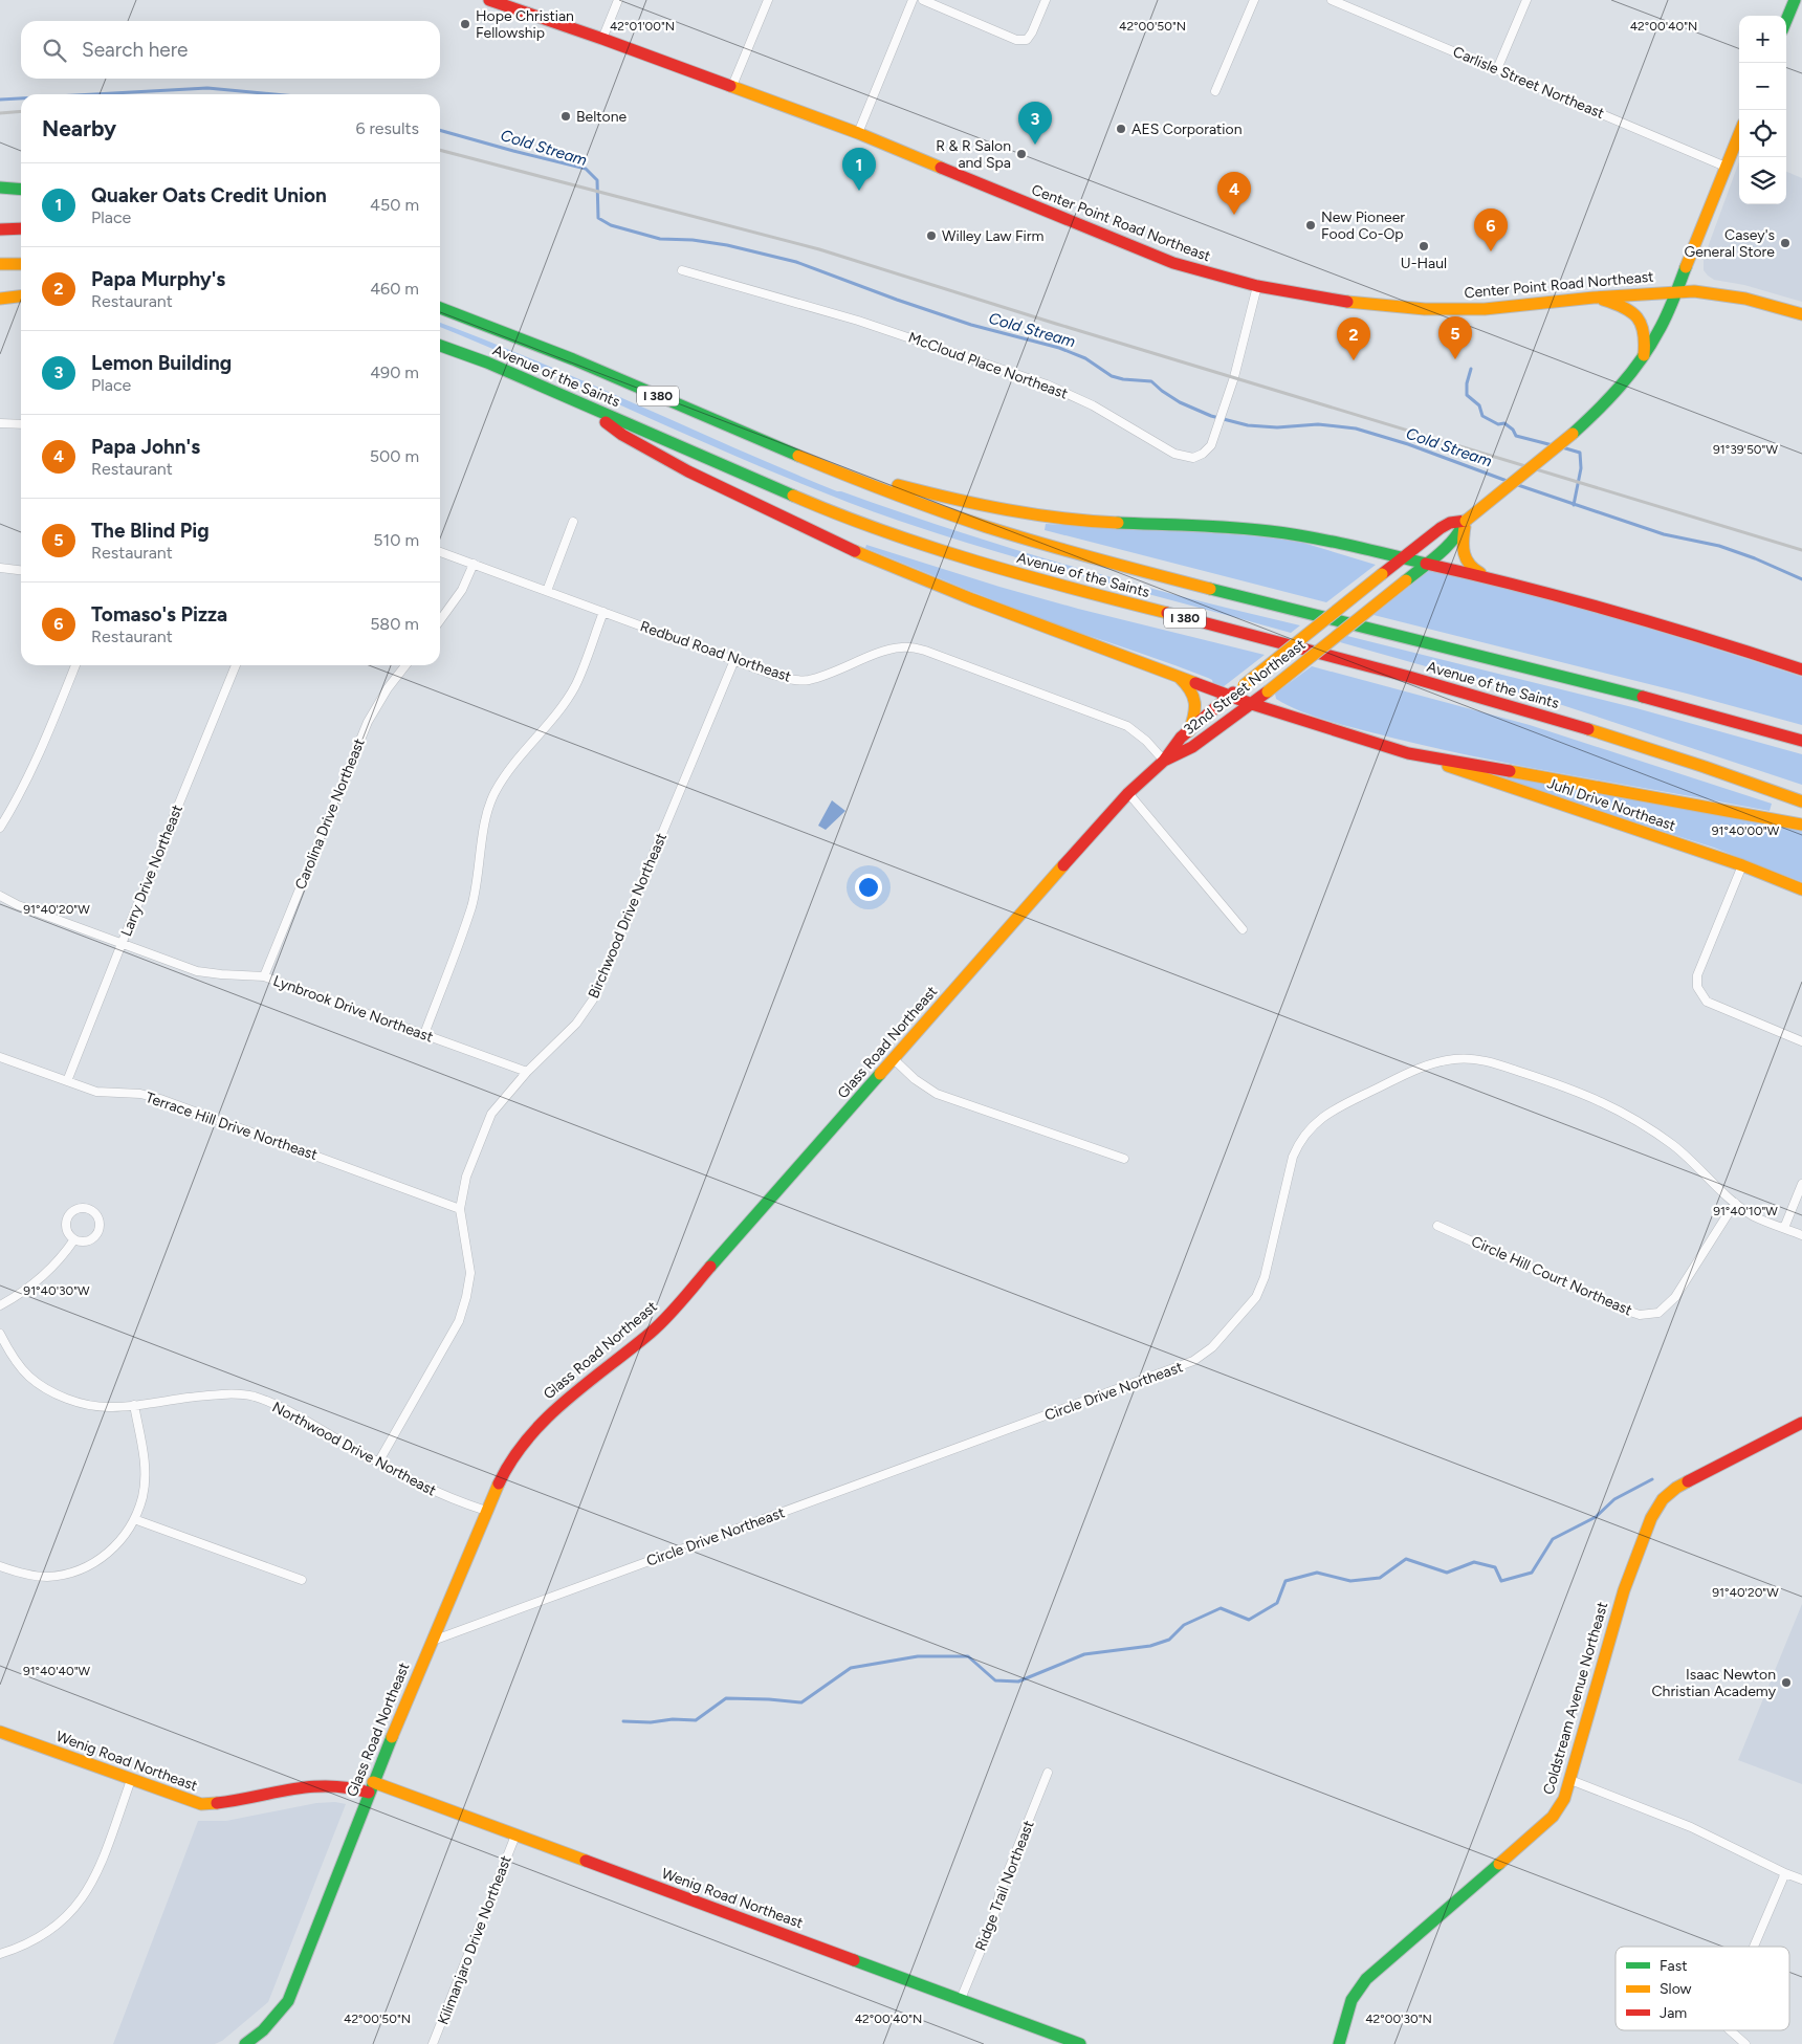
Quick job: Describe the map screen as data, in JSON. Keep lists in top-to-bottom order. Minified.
{"streets":{"main road":["Center Point Road Northeast","Avenue of the Saints","I 380","32nd Street Northeast","Juhl Drive Northeast","Glass Road Northeast","Coldstream Avenue Northeast","Wenig Road Northeast"],"street":["Carlisle Street Northeast","McCloud Place Northeast","Redbud Road Northeast","Carolina Drive Northeast","Larry Drive Northeast","Birchwood Drive Northeast","Lynbrook Drive Northeast","Terrace Hill Drive Northeast","Circle Hill Court Northeast","Circle Drive Northeast","Northwood Drive Northeast","Ridge Trail Northeast","Kilimanjaro Drive Northeast"]},"crossings":[["Carlisle Street Northeast","32nd Street Northeast"],["Center Point Road Northeast","McCloud Place Northeast"],["Center Point Road Northeast","32nd Street Northeast"],["Redbud Road Northeast","32nd Street Northeast"],["Redbud Road Northeast","Birchwood Drive Northeast"],["Redbud Road Northeast","Glass Road Northeast"],["32nd Street Northeast","Glass Road Northeast"],["Carolina Drive Northeast","Lynbrook Drive Northeast"],["Larry Drive Northeast","Lynbrook Drive Northeast"],["Larry Drive Northeast","Terrace Hill Drive Northeast"],["Birchwood Drive Northeast","Lynbrook Drive Northeast"],["Birchwood Drive Northeast","Terrace Hill Drive Northeast"],["Birchwood Drive Northeast","Northwood Drive Northeast"],["Glass Road Northeast","Circle Drive Northeast"],["Glass Road Northeast","Northwood Drive Northeast"],["Glass Road Northeast","Wenig Road Northeast"],["Circle Hill Court Northeast","Circle Drive Northeast"],["Wenig Road Northeast","Ridge Trail Northeast"],["Wenig Road Northeast","Kilimanjaro Drive Northeast"]],"water":["Cold Stream"],"places":["Hope Christian Fellowship","Beltone","AES Corporation","R & R Salon and Spa","New Pioneer Food Co-Op","Willey Law Firm","Casey's General Store","U-Haul","Isaac Newton Christian Academy"],"legend":["Fast","Slow","Jam"],"page":{"map_buttons":["+","−"],"search":"Search here","heading":["Nearby","6 results"],"pins":["3","1","4","6","5","2"],"list":[{"mark":"1","name":"Quaker Oats Credit Union","note":"Place","value":"450 m"},{"mark":"2","name":"Papa Murphy's","note":"Restaurant","value":"460 m"},{"mark":"3","name":"Lemon Building","note":"Place","value":"490 m"},{"mark":"4","name":"Papa John's","note":"Restaurant","value":"500 m"},{"mark":"5","name":"The Blind Pig","note":"Restaurant","value":"510 m"},{"mark":"6","name":"Tomaso's Pizza","note":"Restaurant","value":"580 m"}]},"coordinates":["42°01'00\"N","42°00'50\"N","42°00'40\"N","91°39'50\"W","91°40'00\"W","91°40'20\"W","91°40'10\"W","91°40'30\"W","91°40'40\"W","42°00'30\"N"]}
